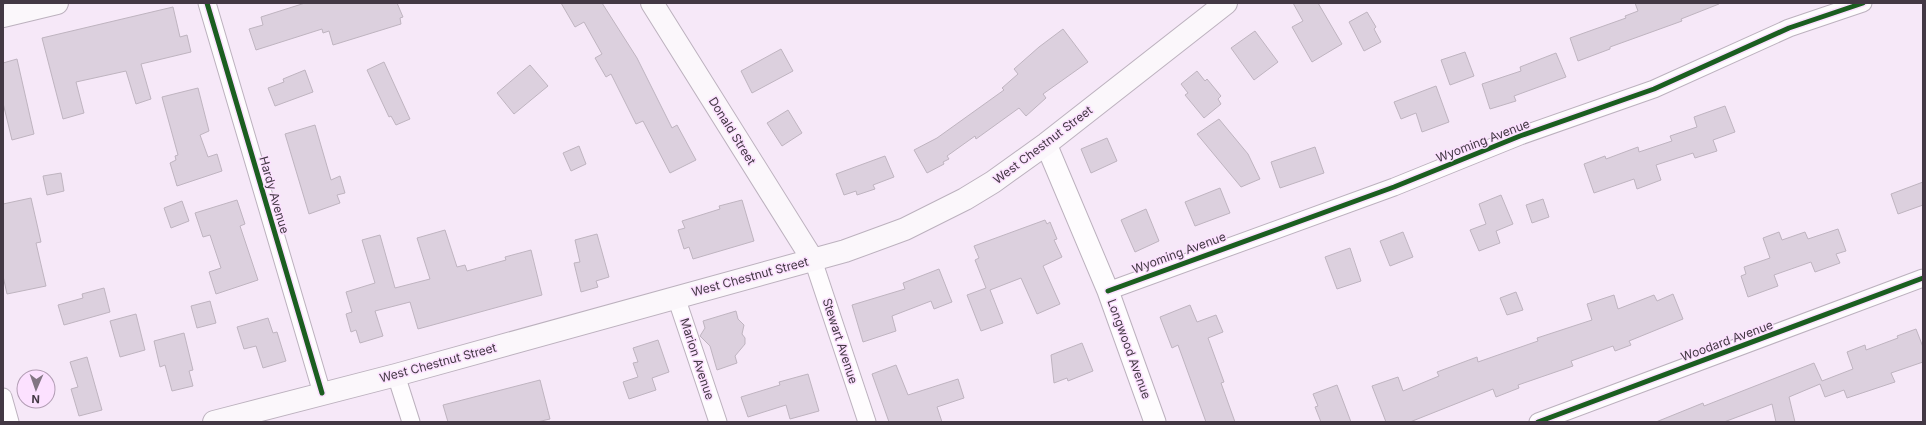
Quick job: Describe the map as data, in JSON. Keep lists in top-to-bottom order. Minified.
{"streets":{"main road":["Donald Street","West Chestnut Street"],"street":["Wyoming Avenue","Hardy Avenue","Stewart Avenue","Woodard Avenue","Longwood Avenue","Marion Avenue"]},"crossings":[["Donald Street","West Chestnut Street"],["Donald Street","Stewart Avenue"],["Wyoming Avenue","Longwood Avenue"],["West Chestnut Street","Hardy Avenue"],["West Chestnut Street","Stewart Avenue"],["West Chestnut Street","Longwood Avenue"],["West Chestnut Street","Marion Avenue"]],"north":"bottom"}
